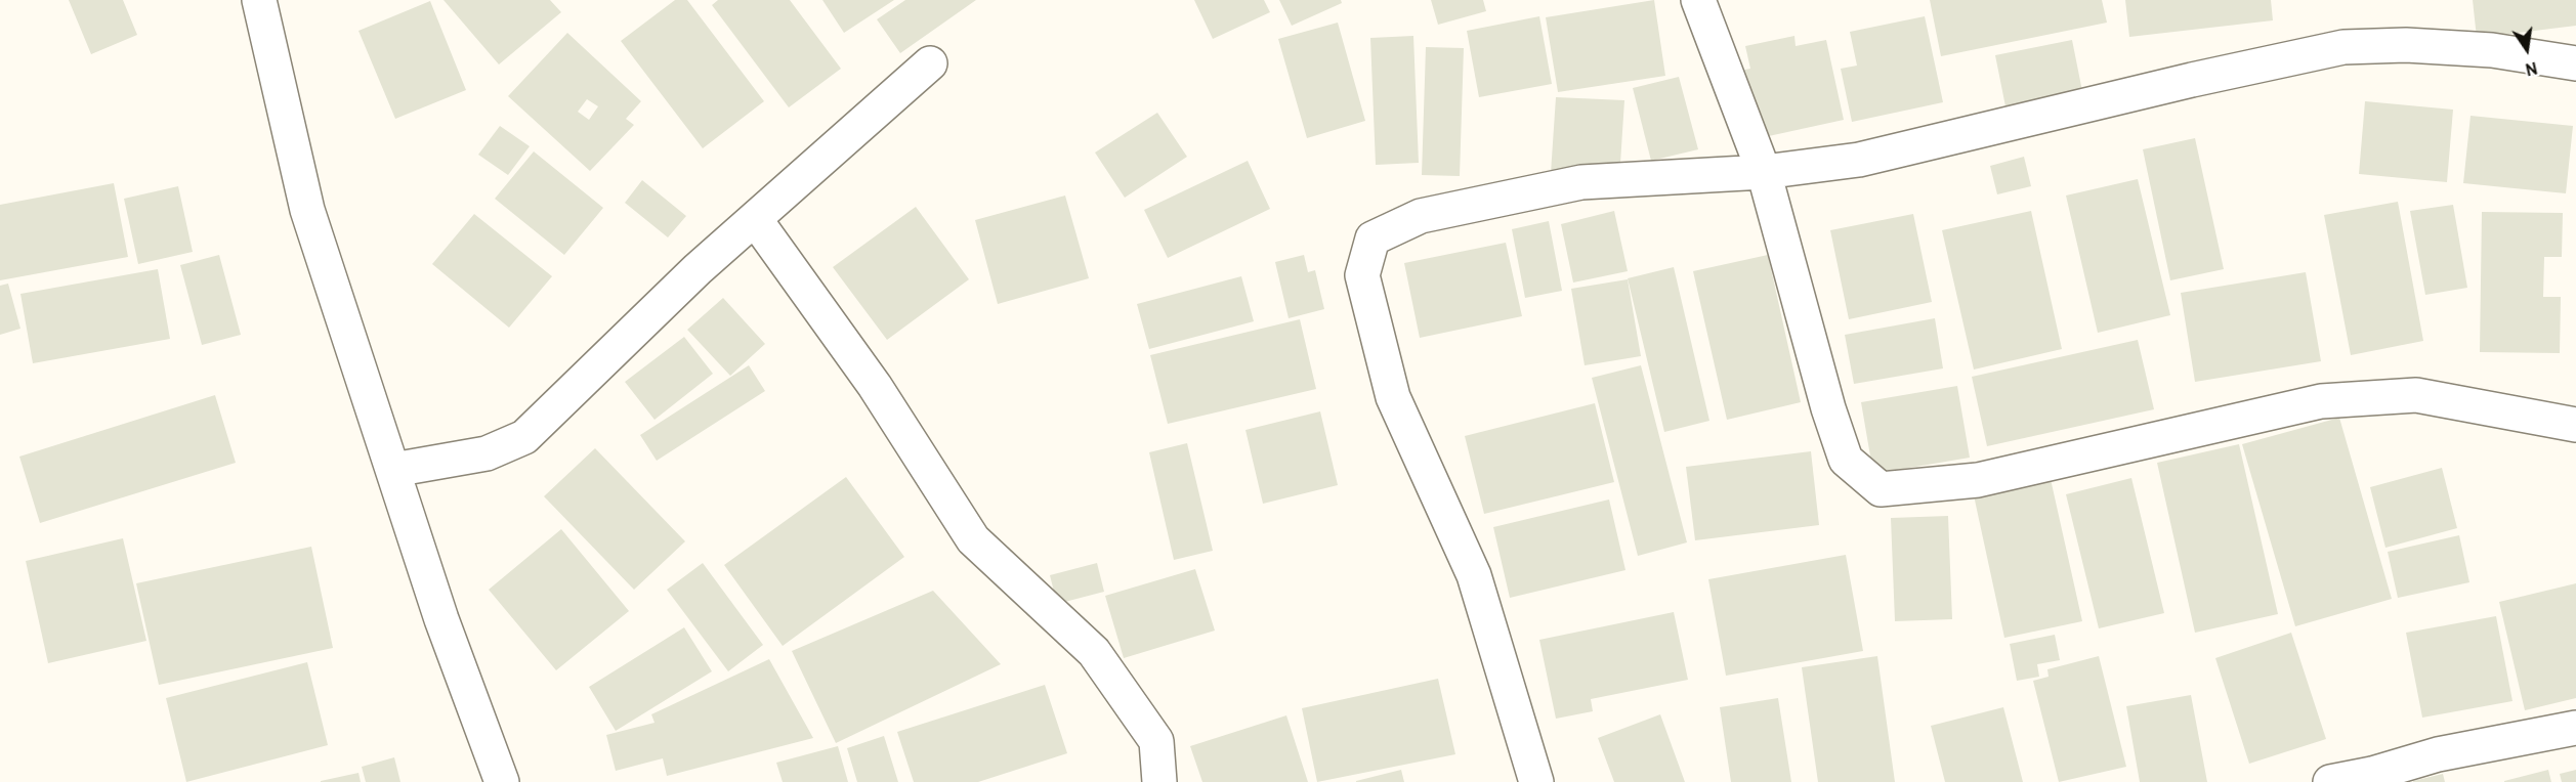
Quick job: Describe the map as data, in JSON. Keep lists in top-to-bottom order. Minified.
{"north":"bottom"}
